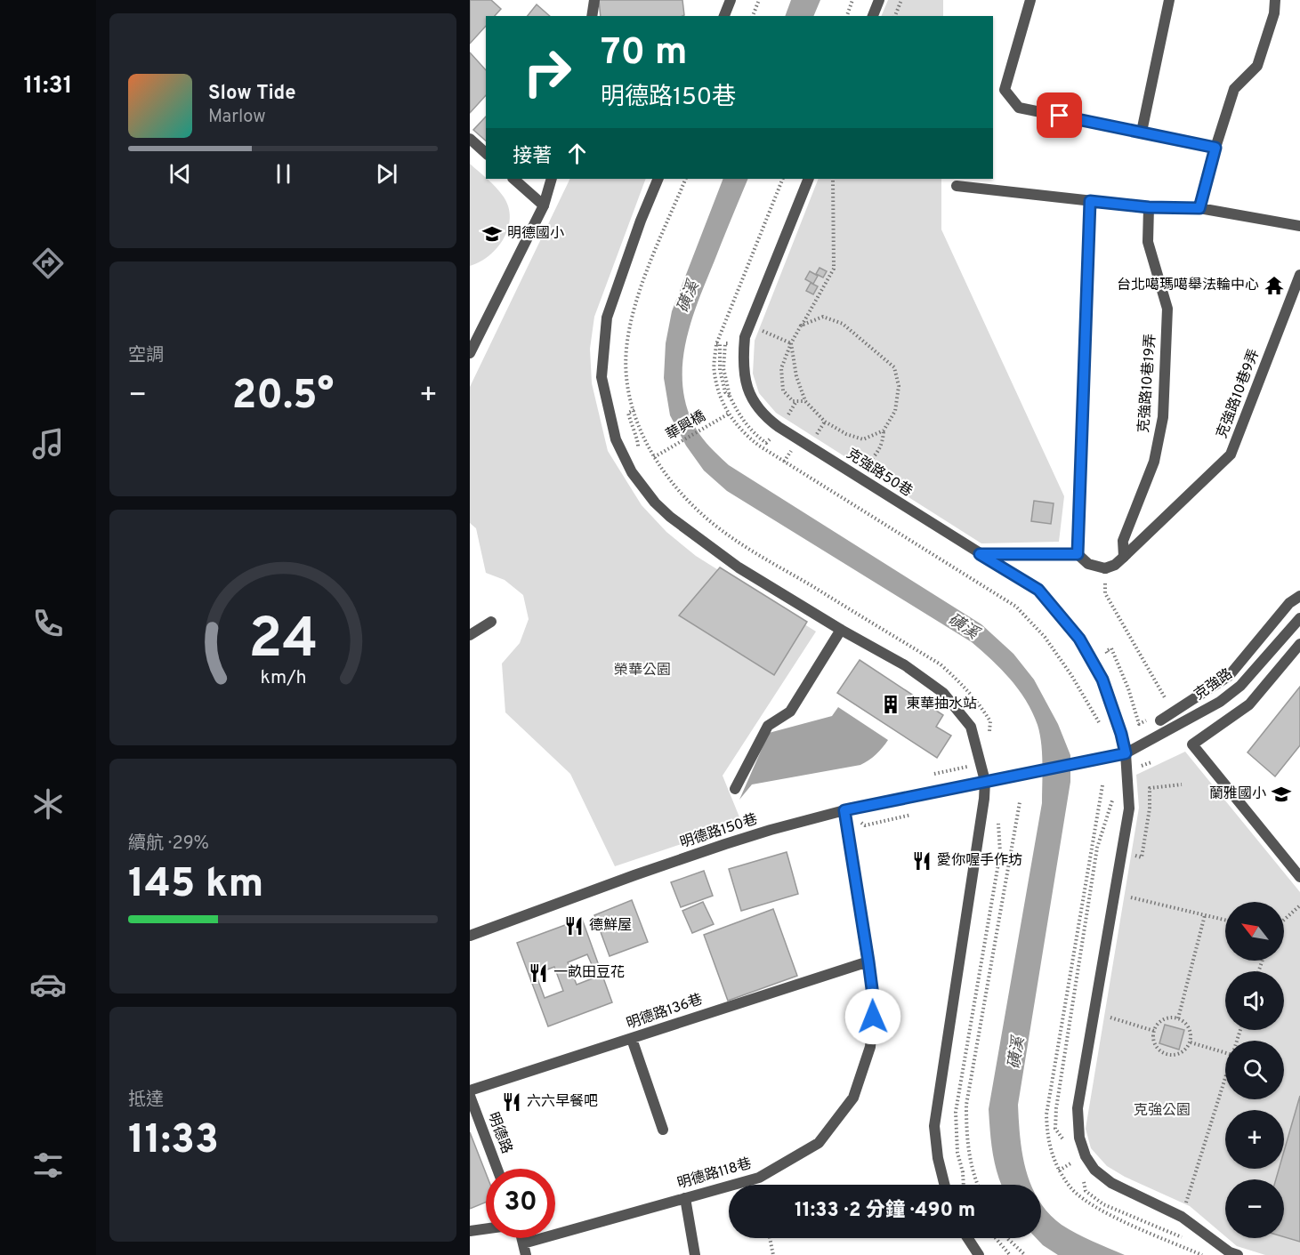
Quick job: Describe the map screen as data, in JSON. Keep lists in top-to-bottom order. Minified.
{"streets":{"street":["克強路10巷19弄","克強路10巷9弄","克強路50巷","克強路","明德路150巷","明德路136巷","明德路","明德路118巷"],"path":["華興橋"]},"crossings":[["克強路10巷19弄","克強路10巷9弄"],["克強路50巷","克強路"],["克強路","明德路150巷"],["明德路150巷","明德路118巷"],["明德路136巷","明德路118巷"]],"water":["磺溪"],"parks":["榮華公園","克強公園"],"places":{"school or university":["明德國小","蘭雅國小"],"temple":["台北噶瑪噶舉法輪中心"],"building":["東華抽水站"],"restaurant":["愛你喔手作坊","德鮮屋","一畝田豆花","六六早餐吧"]},"north":"top left","page":{"tabs":"11:31","turn":["70 m","明德路150巷"],"song":["Slow Tide","Marlow"],"then":"接著","tile":["空調",["續航 · 29%","145 km"],["抵達","11:33"]],"heat":["−","20.5°","+"],"map_buttons":["+","−"],"limit":"30","trip":"11:33 · 2 分鐘 · 490 m","gauge":["24","km/h"]}}
